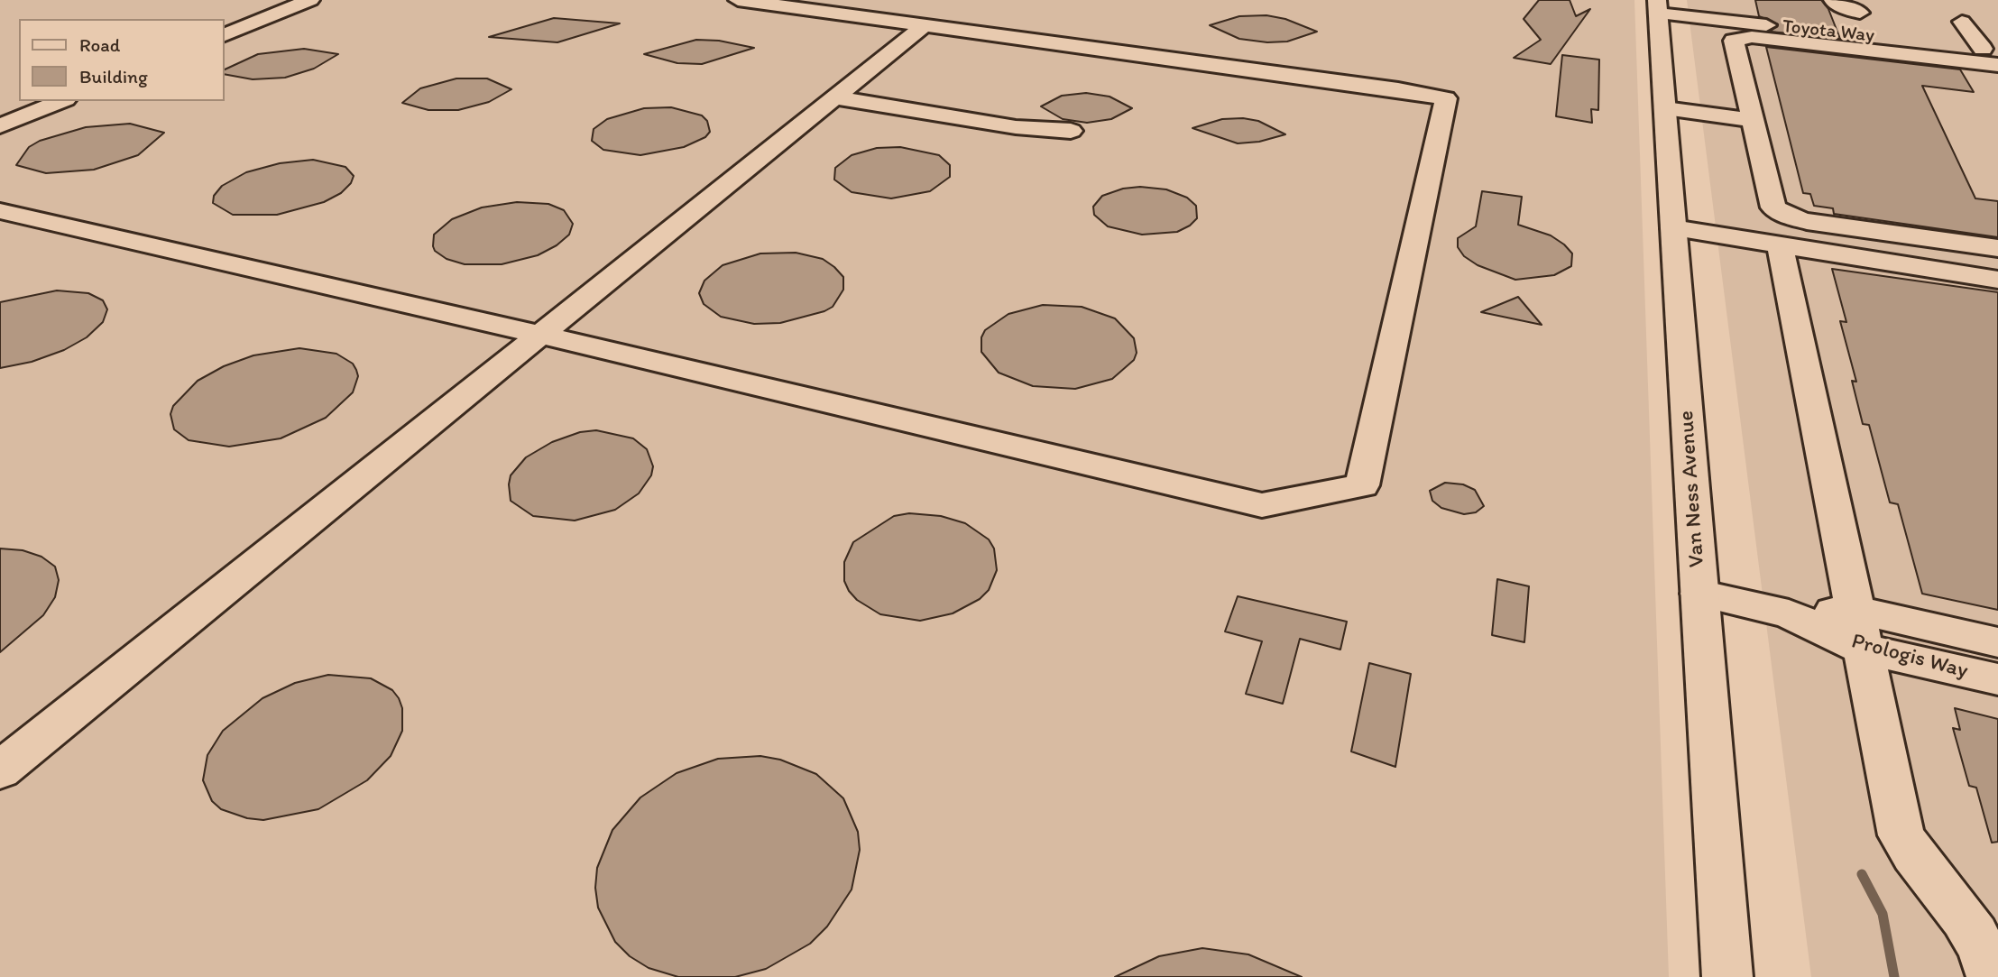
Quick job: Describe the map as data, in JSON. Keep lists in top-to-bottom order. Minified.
{"streets":{"main road":["Toyota Way","Van Ness Avenue","Prologis Way"]},"crossings":[["Toyota Way","Van Ness Avenue"],["Van Ness Avenue","Prologis Way"]],"legend":["Road","Building"]}
